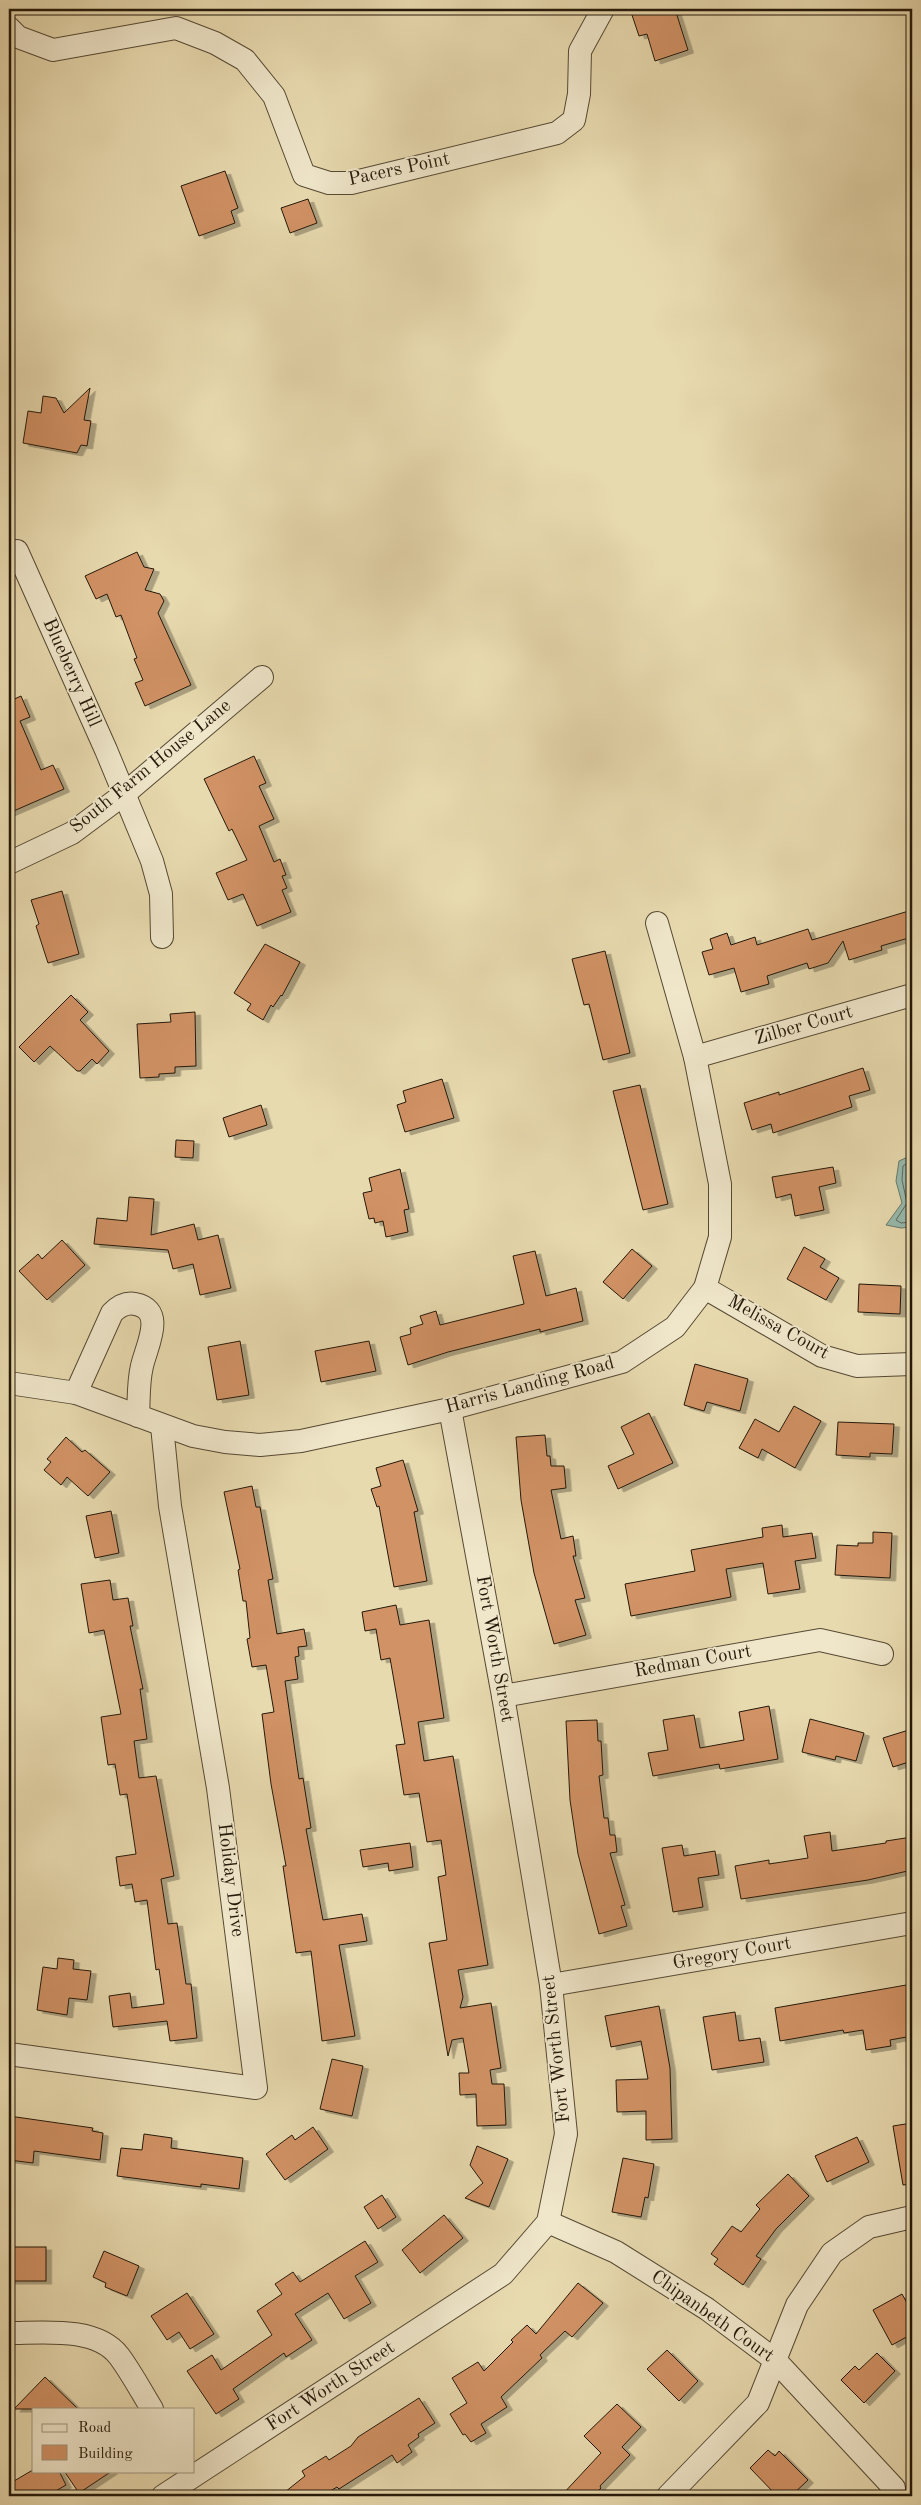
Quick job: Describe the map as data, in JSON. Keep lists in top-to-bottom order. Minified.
{"streets":{"street":["Pacers Point","Blueberry Hill","South Farm House Lane","Zilber Court","Melissa Court","Harris Landing Road","Fort Worth Street","Redman Court","Holiday Drive","Gregory Court","Chipanbeth Court"]},"crossings":[["Blueberry Hill","South Farm House Lane"],["Zilber Court","Harris Landing Road"],["Melissa Court","Harris Landing Road"],["Harris Landing Road","Fort Worth Street"],["Harris Landing Road","Holiday Drive"],["Fort Worth Street","Redman Court"],["Fort Worth Street","Gregory Court"],["Fort Worth Street","Chipanbeth Court"]],"legend":["Road","Building"]}
